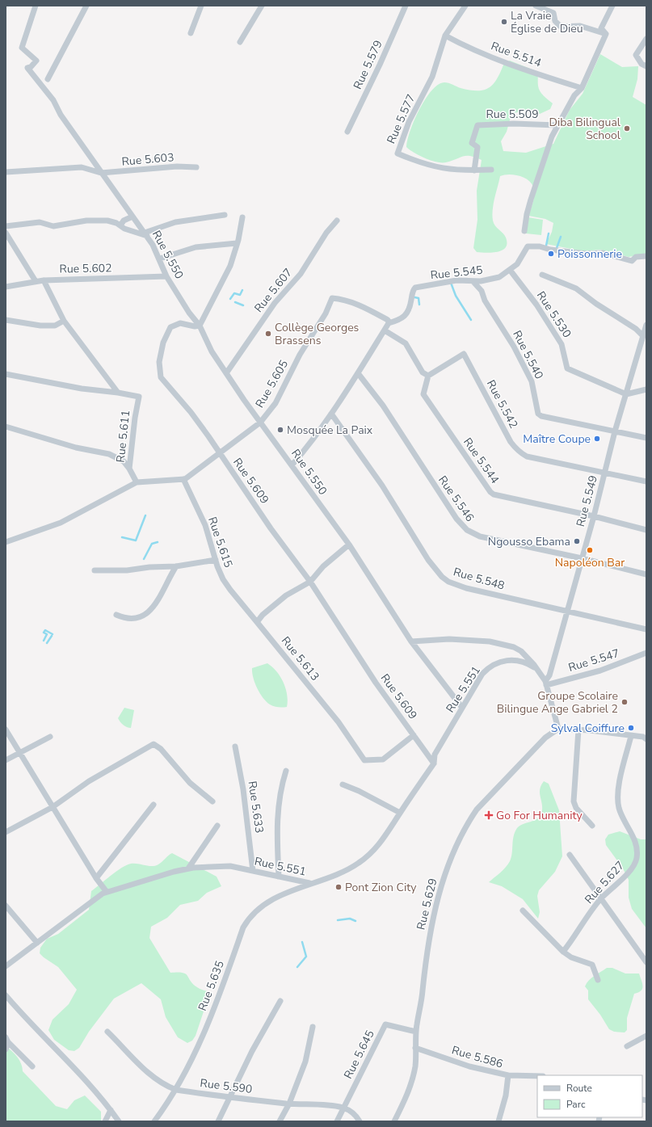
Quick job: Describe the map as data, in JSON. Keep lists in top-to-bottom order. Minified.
{"streets":{"street":["Rue 5.514","Rue 5.579","Rue 5.509","Rue 5.577","Rue 5.603","Rue 5.550","Rue 5.602","Rue 5.545","Rue 5.607","Rue 5.530","Rue 5.540","Rue 5.605","Rue 5.542","Rue 5.611","Rue 5.544","Rue 5.609","Rue 5.546","Rue 5.549","Rue 5.615","Rue 5.548","Rue 5.613","Rue 5.547","Rue 5.551","Rue 5.633","Rue 5.627","Rue 5.629","Rue 5.635","Rue 5.645","Rue 5.586","Rue 5.590"]},"crossings":[["Rue 5.514","Rue 5.577"],["Rue 5.509","Rue 5.577"],["Rue 5.603","Rue 5.550"],["Rue 5.550","Rue 5.602"],["Rue 5.550","Rue 5.607"],["Rue 5.550","Rue 5.605"],["Rue 5.550","Rue 5.609"],["Rue 5.550","Rue 5.551"],["Rue 5.545","Rue 5.530"],["Rue 5.545","Rue 5.540"],["Rue 5.545","Rue 5.605"],["Rue 5.530","Rue 5.549"],["Rue 5.540","Rue 5.549"],["Rue 5.605","Rue 5.609"],["Rue 5.542","Rue 5.544"],["Rue 5.542","Rue 5.549"],["Rue 5.544","Rue 5.549"],["Rue 5.609","Rue 5.613"],["Rue 5.609","Rue 5.551"],["Rue 5.546","Rue 5.549"],["Rue 5.549","Rue 5.548"],["Rue 5.549","Rue 5.547"],["Rue 5.615","Rue 5.613"],["Rue 5.551","Rue 5.633"],["Rue 5.551","Rue 5.635"],["Rue 5.629","Rue 5.645"],["Rue 5.629","Rue 5.586"],["Rue 5.635","Rue 5.590"],["Rue 5.645","Rue 5.590"]],"places":{"other":["La Vraie Église de Dieu","Diba Bilingual School","Poissonnerie","Collège Georges Brassens","Mosquée La Paix","Maître Coupe","Ngousso Ebama","Napoléon Bar","Groupe Scolaire Bilingue Ange Gabriel 2","Sylval Coiffure","Pont Zion City"],"health":["Go For Humanity"]},"legend":["Route","Parc"]}
